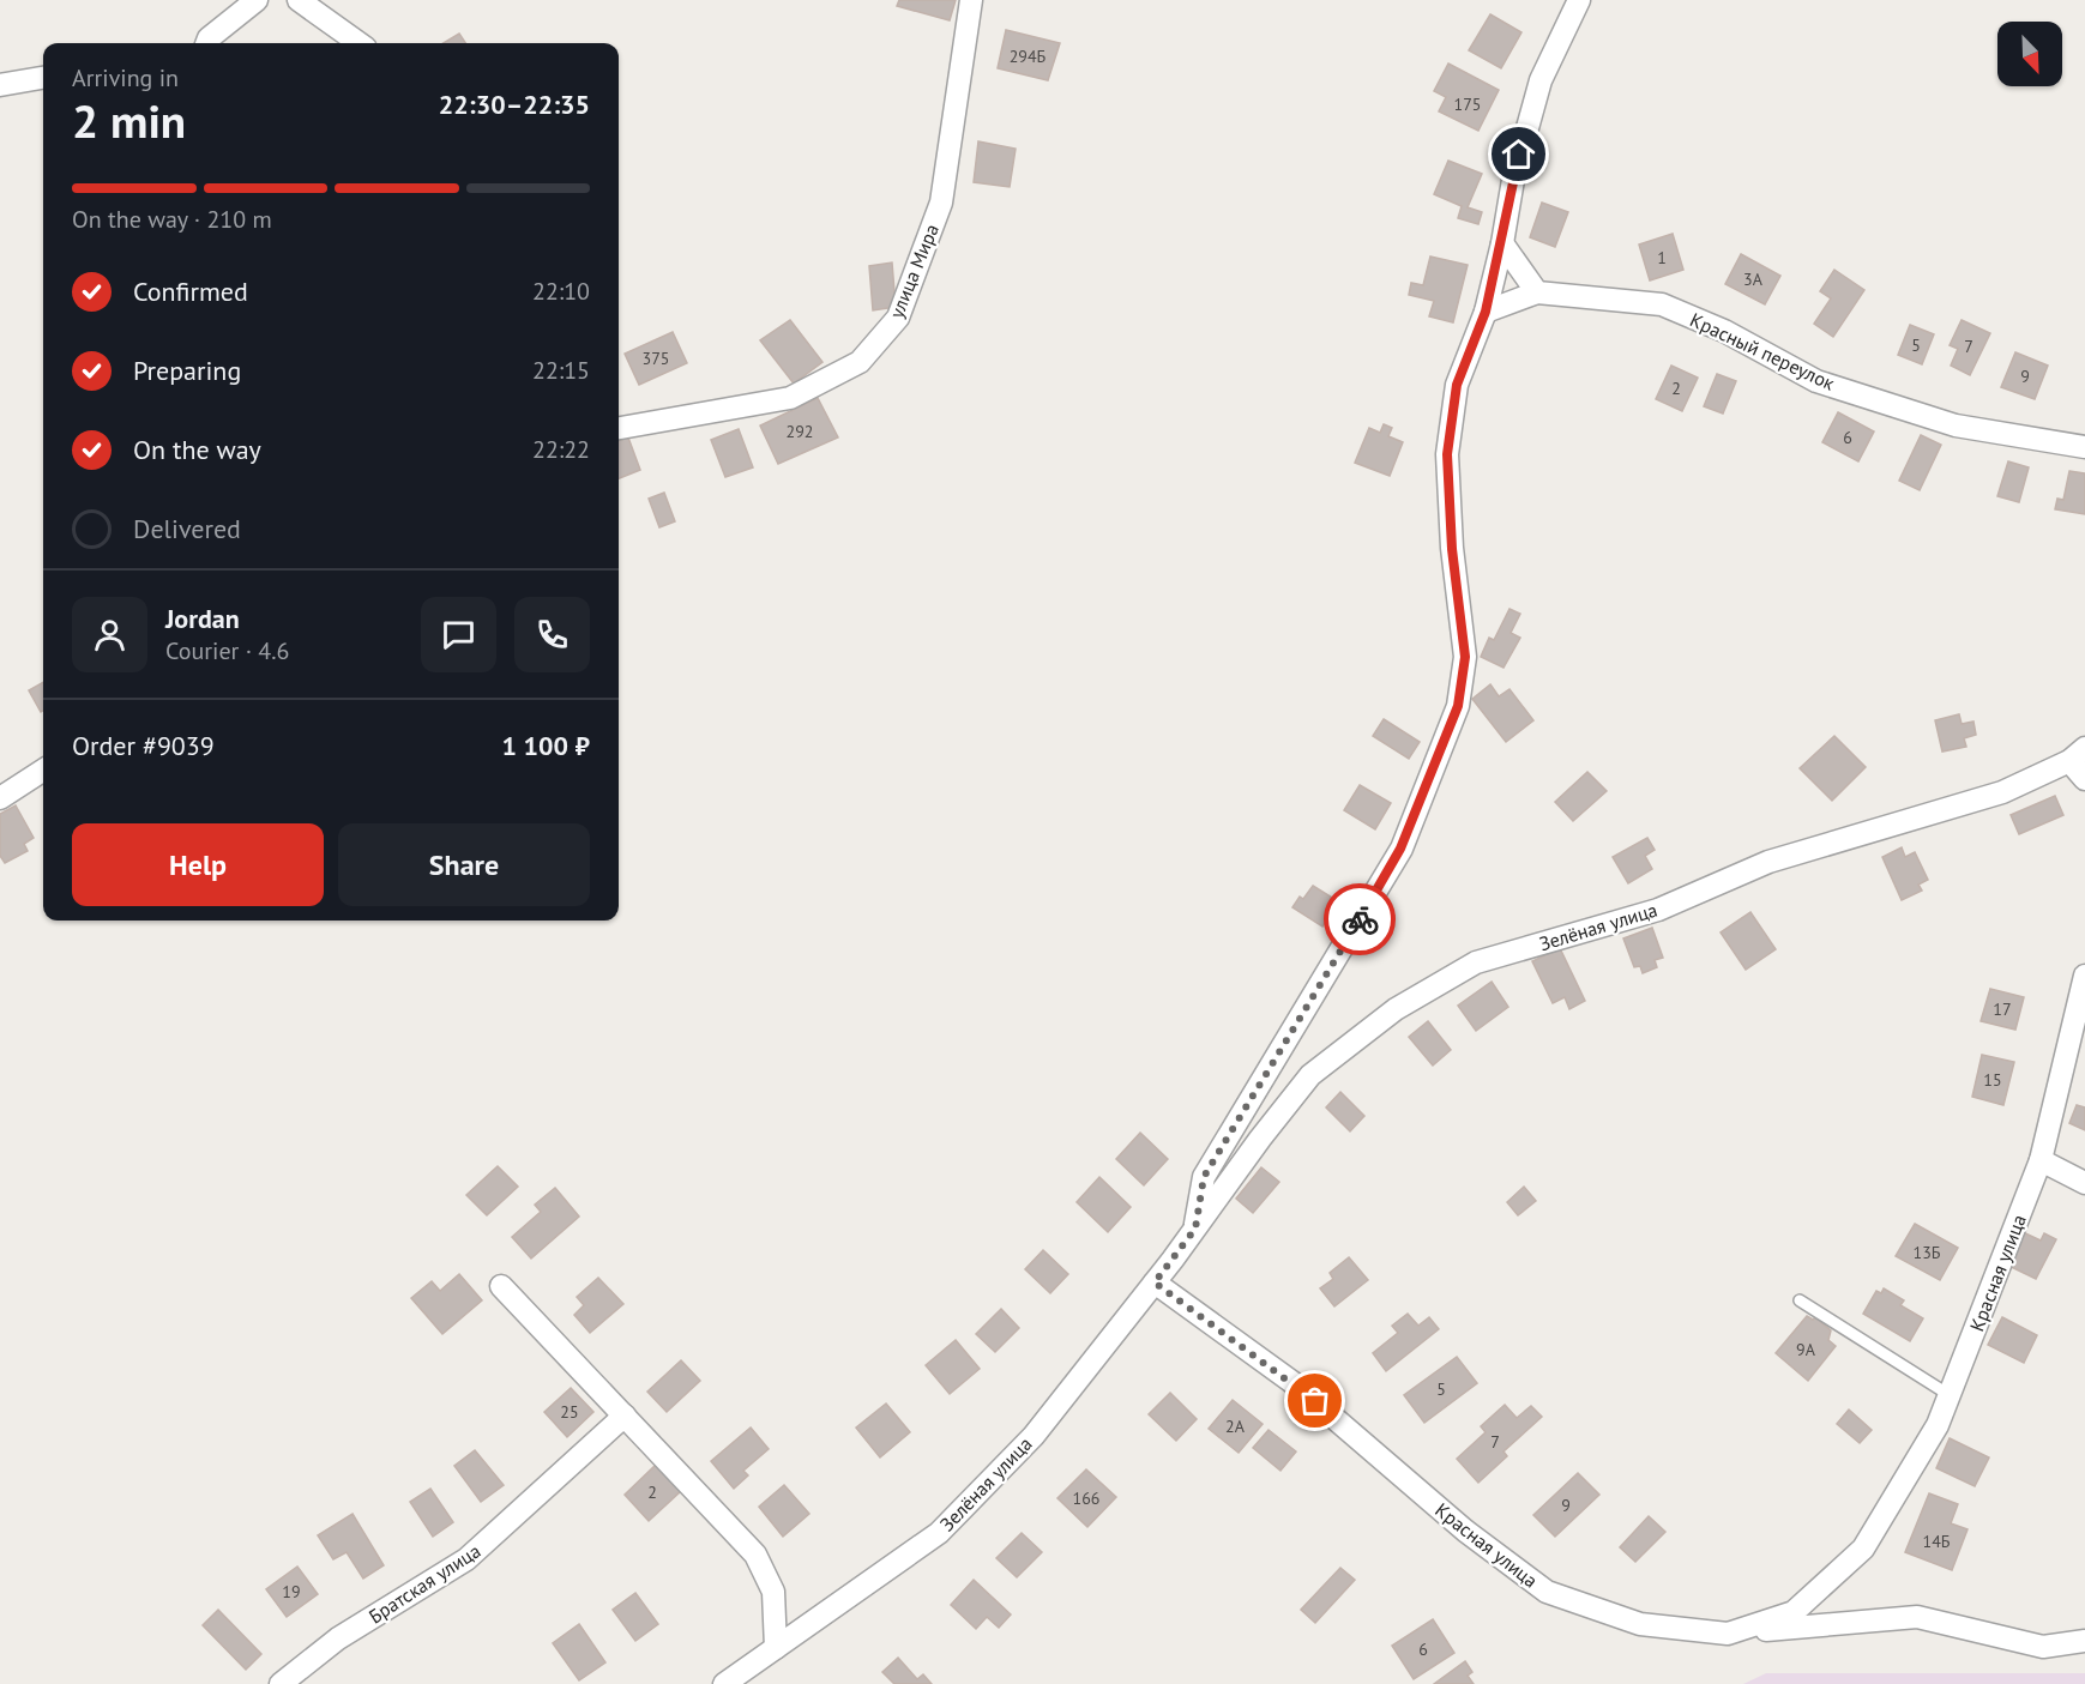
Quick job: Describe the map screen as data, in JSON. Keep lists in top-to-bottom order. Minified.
{"streets":{"street":["улица Мира","Красный переулок","Зелёная улица","Красная улица","Братская улица"]},"crossings":[["Зелёная улица","Красная улица"]],"house_numbers":["294Б","175","1","3А","5","7","375","9","2","292","6","17","15","13Б","9А","5","25","2А","7","2","166","9","14Б","19","6"],"north":"bottom right","page":{"heading":["2 min","Arriving in","22:30–22:35"],"panel":["Jordan","Courier · 4.6","Order #9039","1 100 ₽"],"bar":"On the way · 210 m","list":[["Confirmed","22:10"],["Preparing","22:15"],["On the way","22:22"],"Delivered"],"buttons":["Help","Share"]}}
